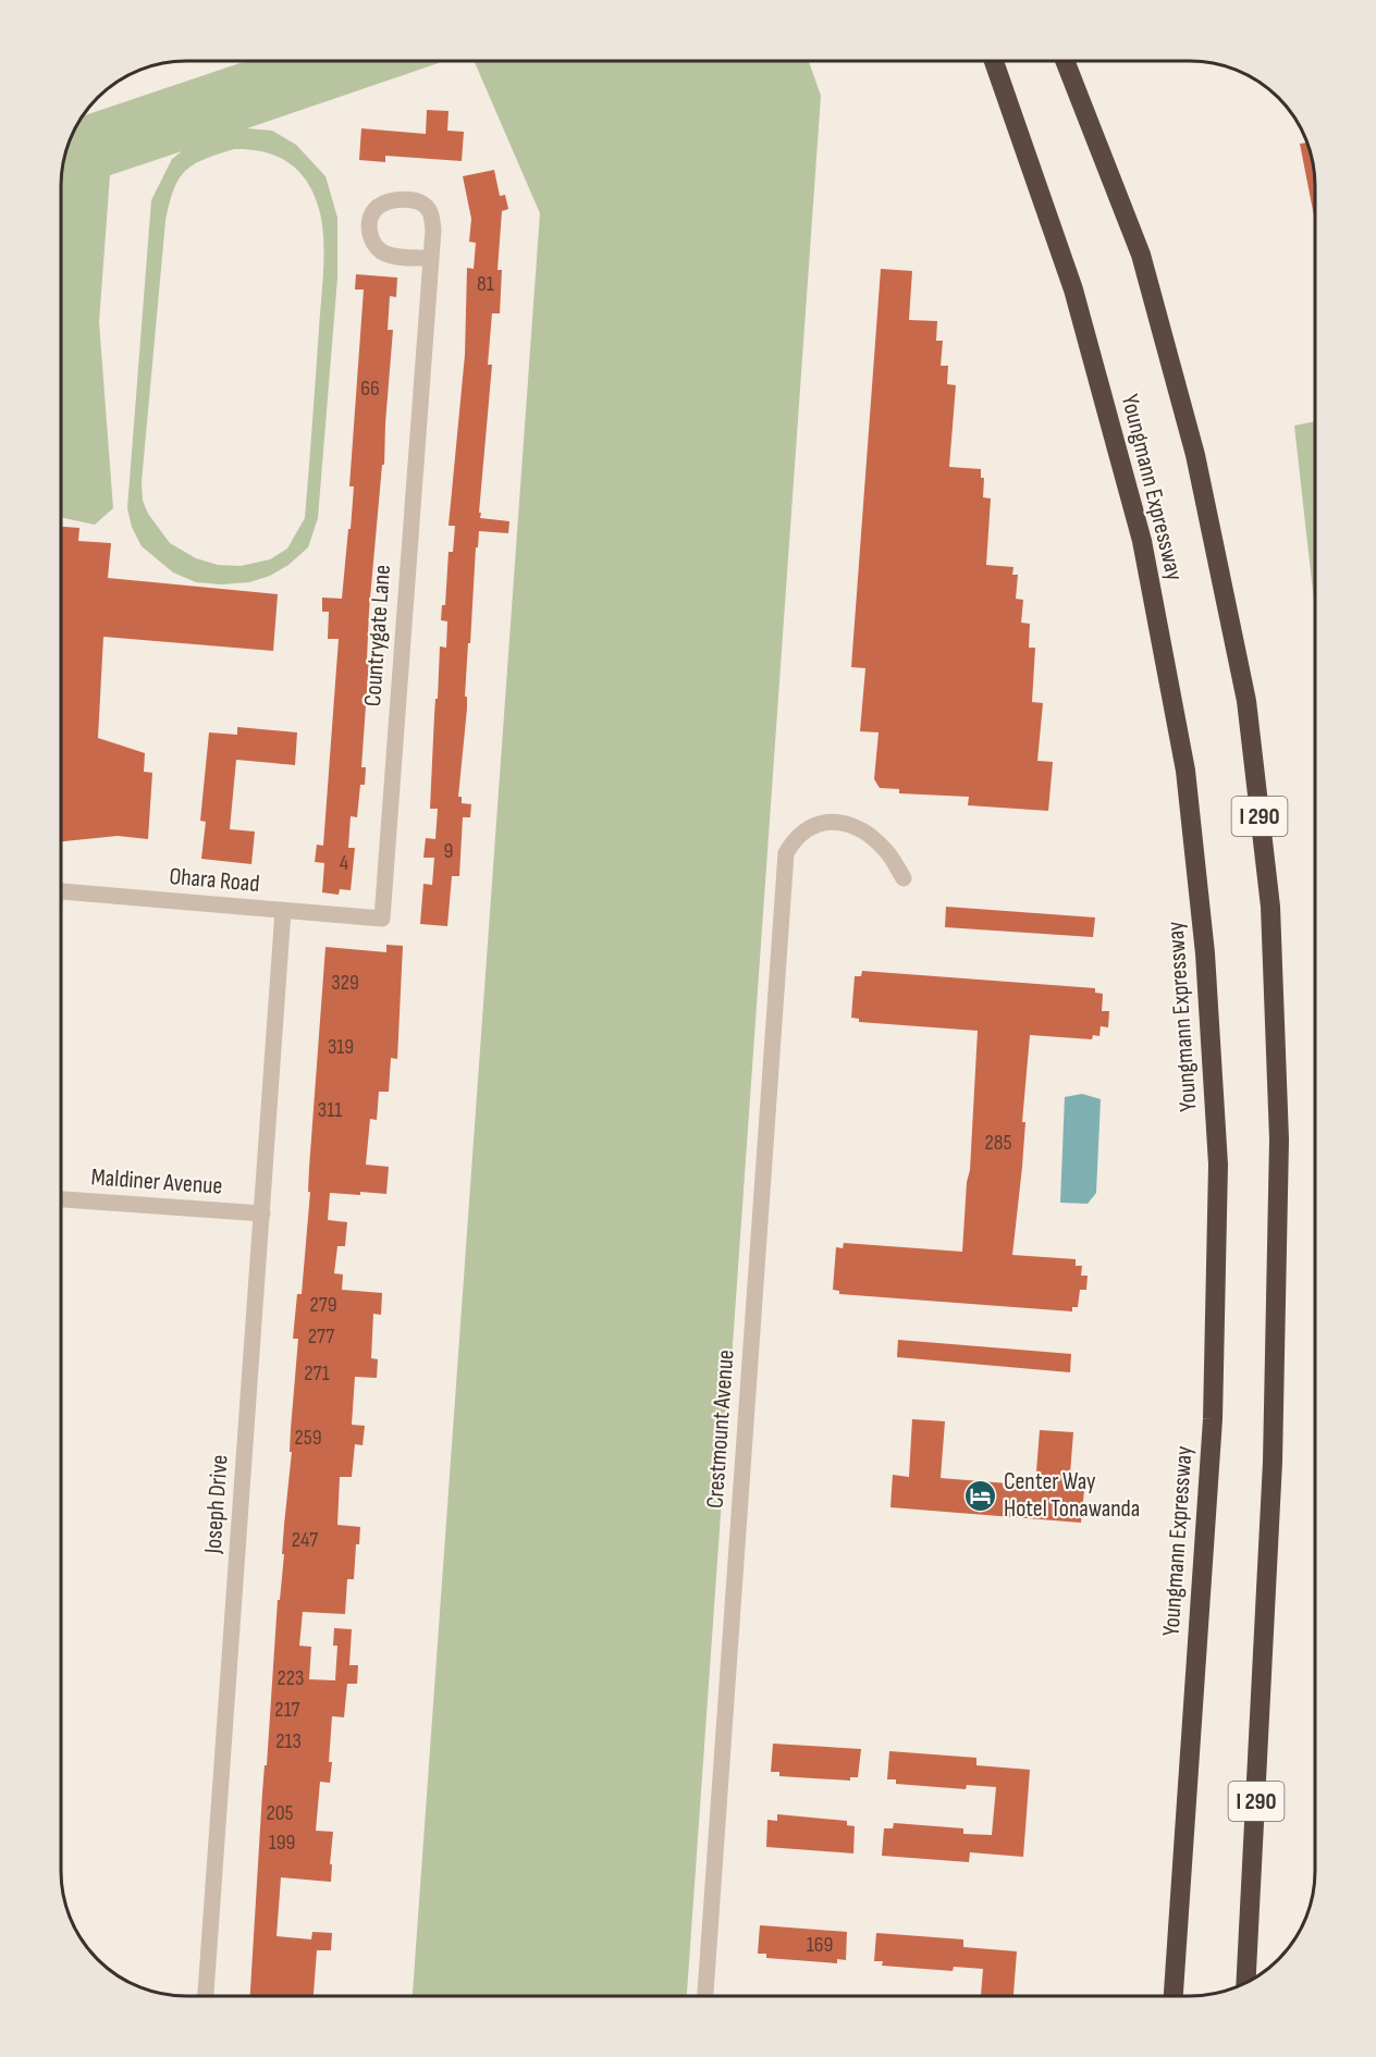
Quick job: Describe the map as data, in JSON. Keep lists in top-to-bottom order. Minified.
{"streets":{"highway":["Youngmann Expressway","I 290"],"street":["Countrygate Lane","Ohara Road","Maldiner Avenue","Crestmount Avenue","Joseph Drive"]},"crossings":[["Countrygate Lane","Ohara Road"],["Ohara Road","Joseph Drive"],["Maldiner Avenue","Joseph Drive"]],"places":{"hotel":["Center Way Hotel Tonawanda"]},"house_numbers":["81","66","9","4","329","319","311","285","279","277","271","259","247","223","217","213","205","199","169"]}
